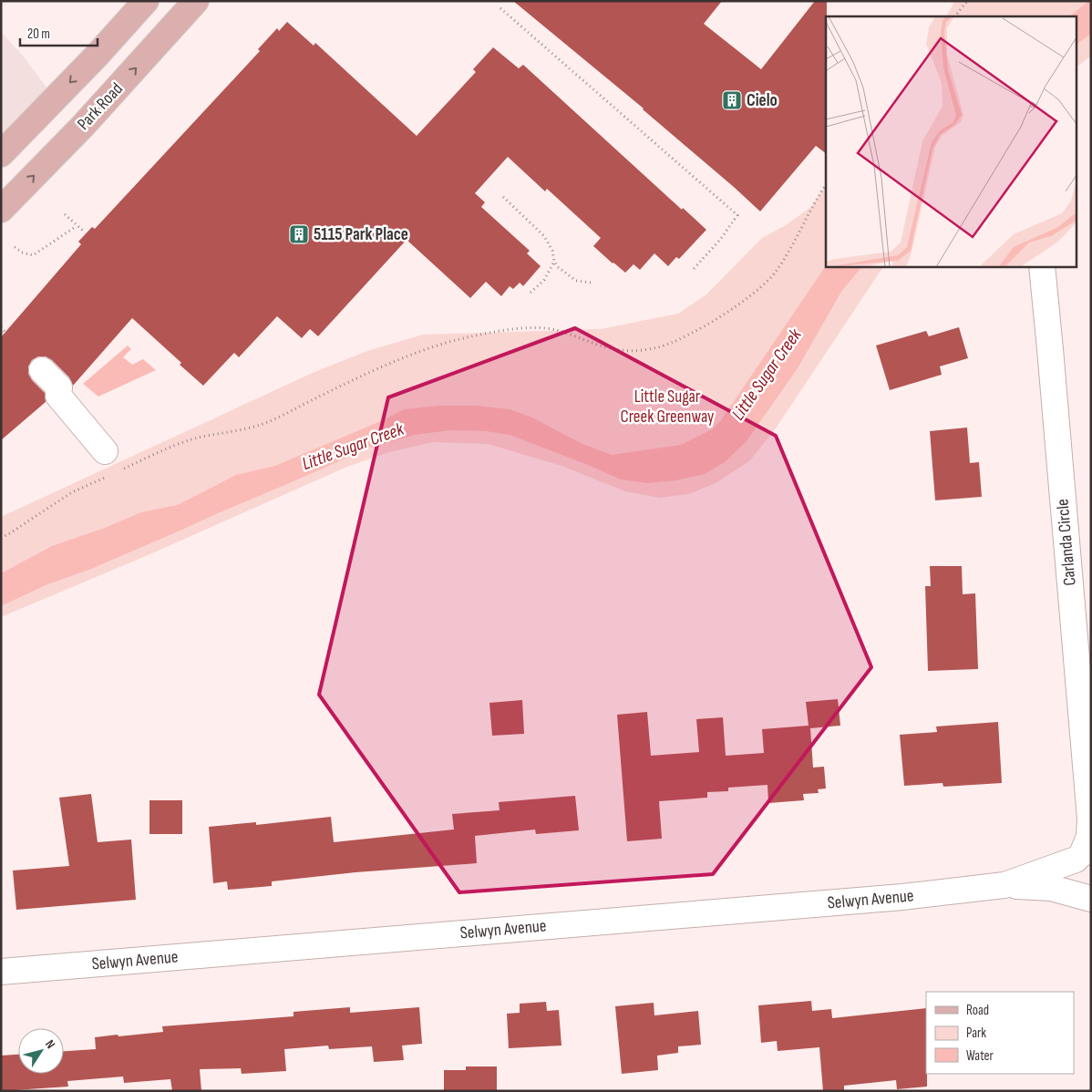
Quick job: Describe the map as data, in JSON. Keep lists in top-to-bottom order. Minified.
{"streets":{"main road":["Park Road"],"street":["Carlanda Circle","Selwyn Avenue"]},"crossings":[["Carlanda Circle","Selwyn Avenue"]],"water":["Little Sugar Creek"],"parks":["Little Sugar Creek Greenway"],"places":{"building":["Cielo","5115 Park Place"]},"legend":["Road","Park","Water"],"scale_bar":"20 m","north":"top right"}
